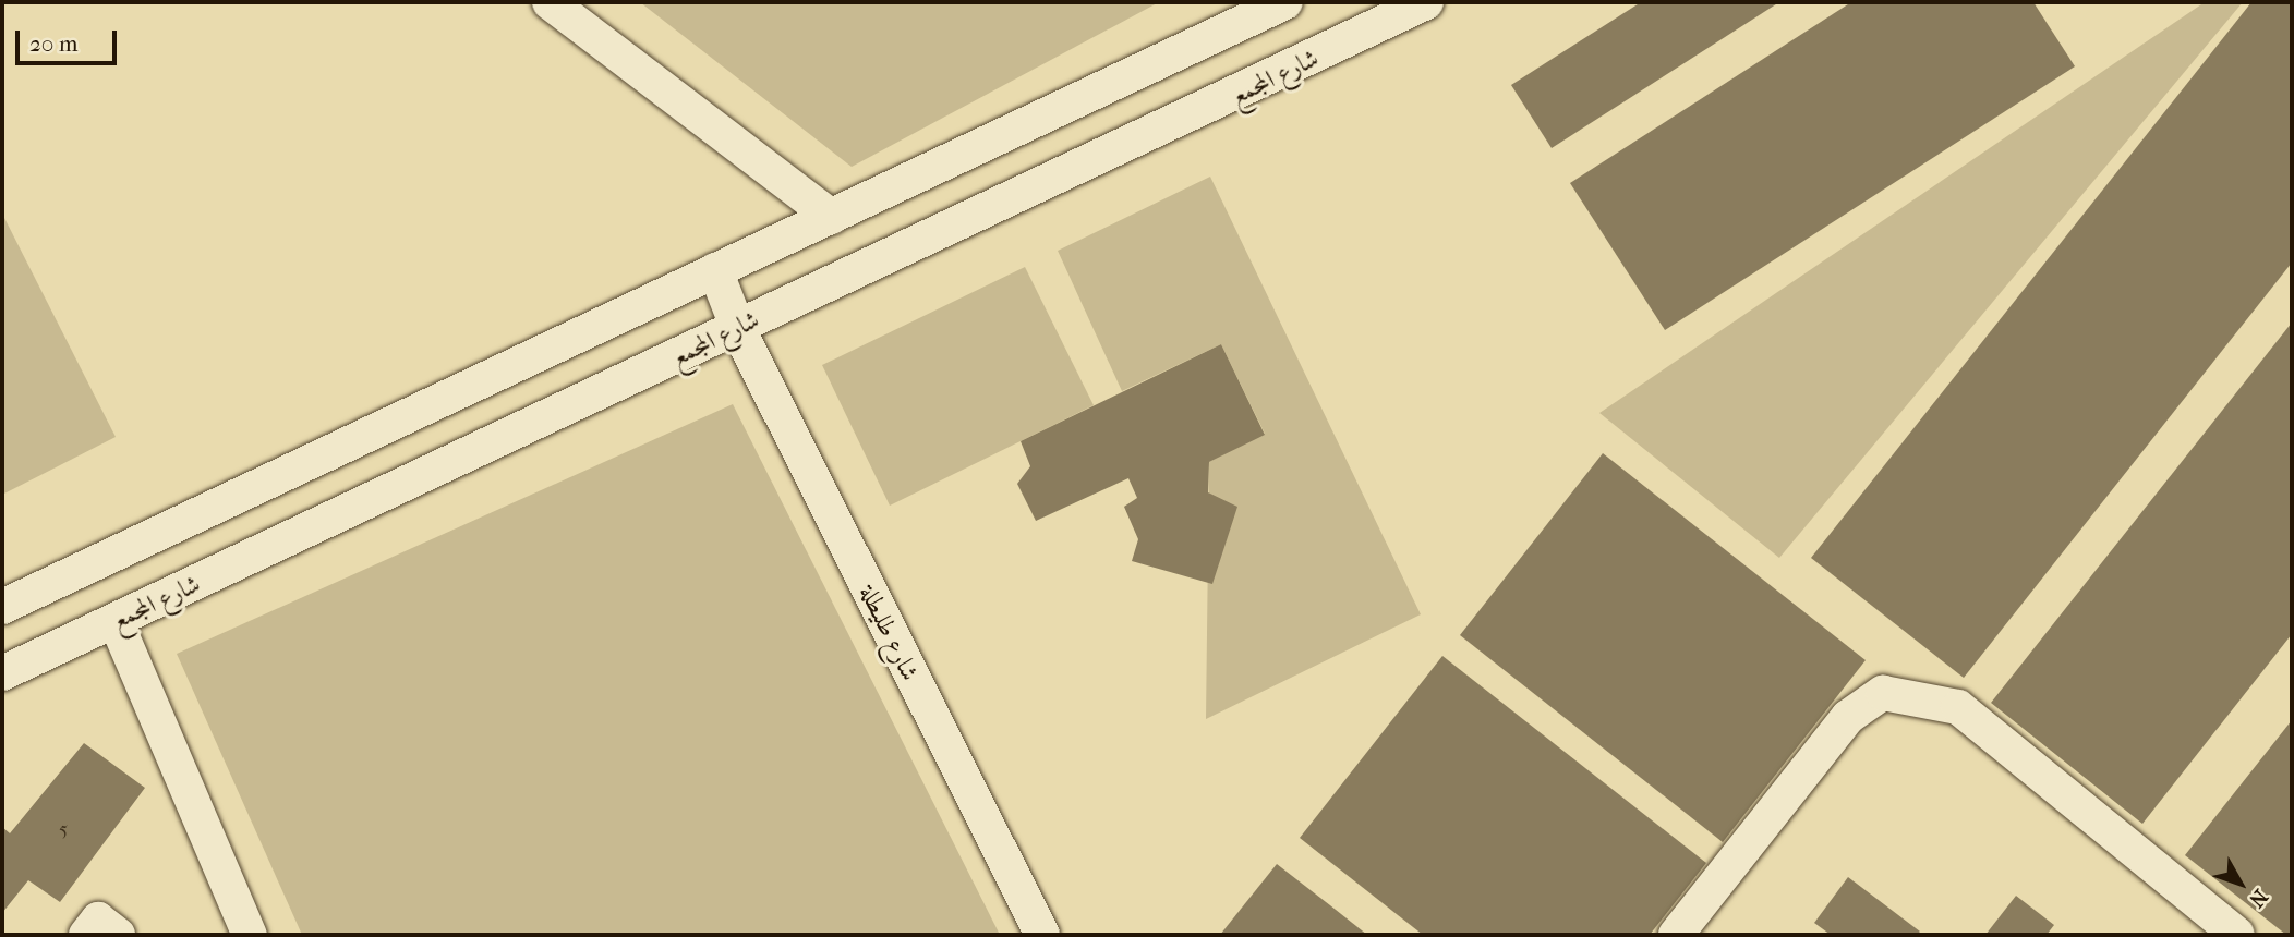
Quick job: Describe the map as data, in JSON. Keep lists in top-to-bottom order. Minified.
{"streets":{"street":["شارع المجمع","شارع طليطلة"]},"crossings":[["شارع المجمع","شارع طليطلة"]],"house_numbers":["5"],"scale_bar":"20 m","north":"bottom right"}
